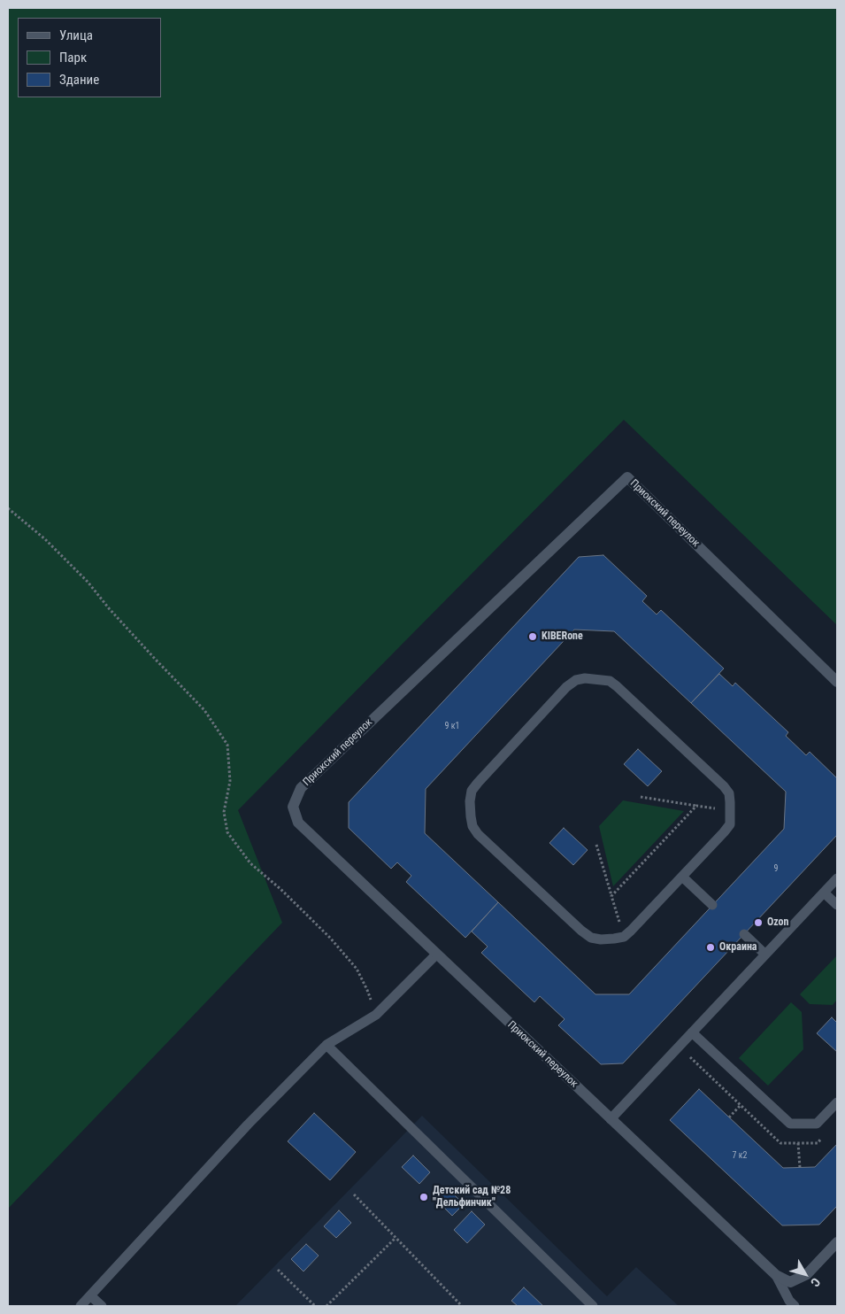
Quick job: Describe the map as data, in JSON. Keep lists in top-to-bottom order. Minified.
{"streets":{"street":["Приокский переулок"]},"places":["KIBERone","Ozon","Окраина","Детский сад №28 \"Дельфинчик\""],"house_numbers":["9 к1","9","7 к2"],"legend":["Улица","Парк","Здание"],"north":"bottom right"}
